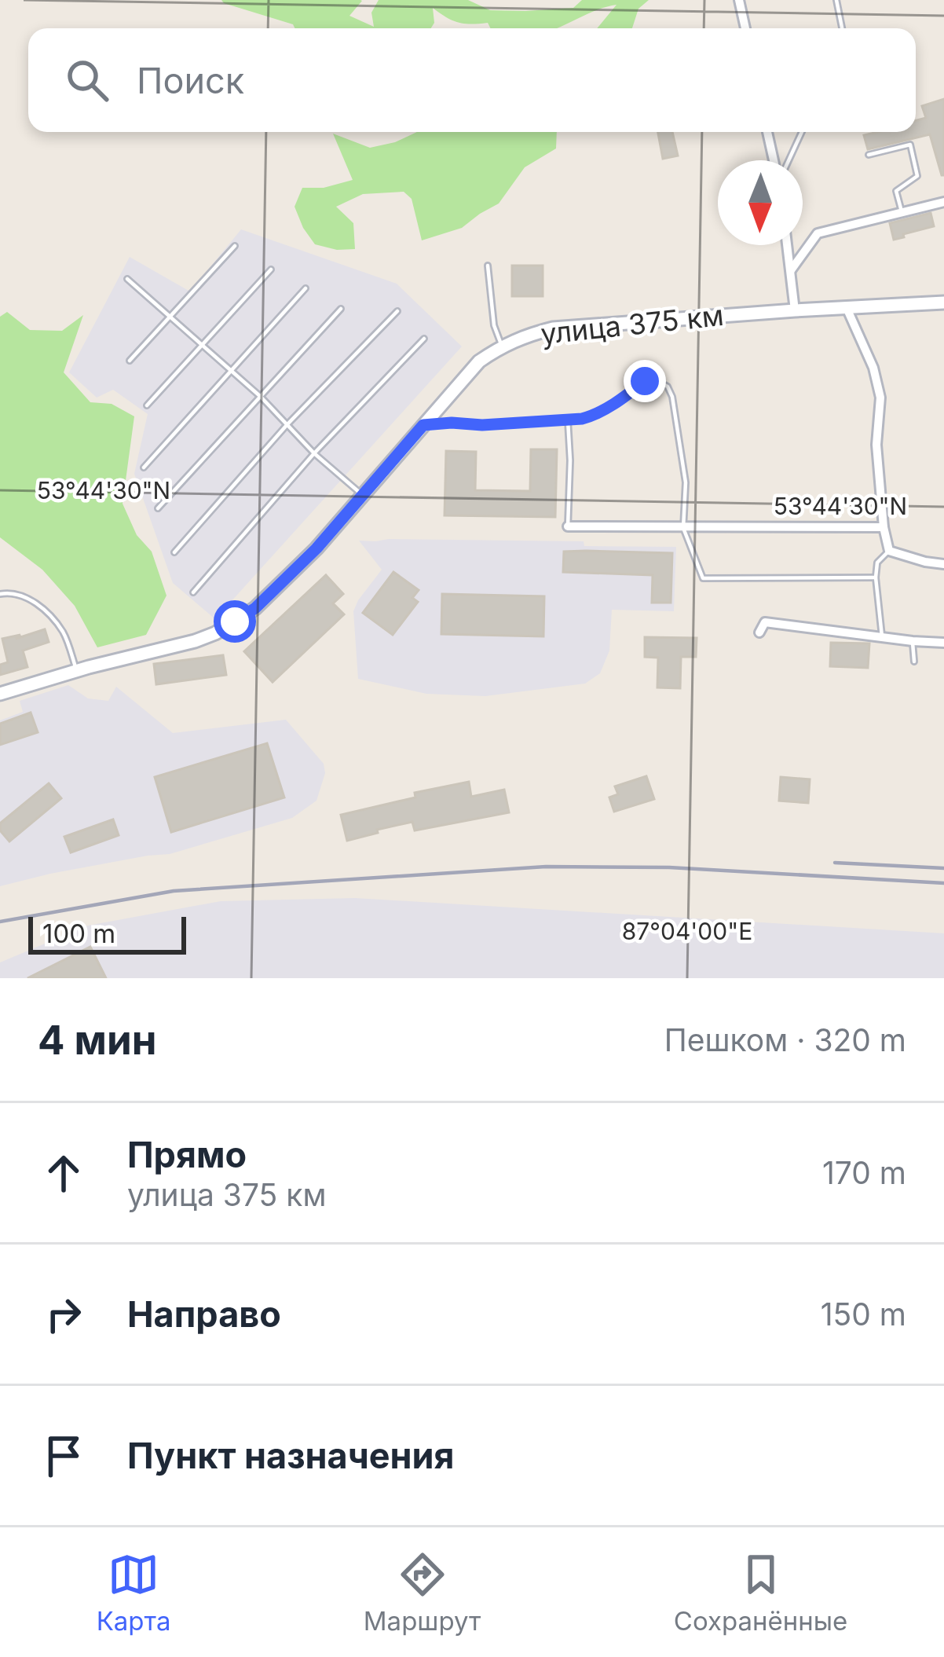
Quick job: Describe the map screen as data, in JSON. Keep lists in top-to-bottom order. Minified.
{"streets":{"main road":["улица 375 км"]},"scale_bar":"100 m","north":"bottom","page":{"search":"Поиск","scale":"100 m","heading":["4 мин","Пешком · 320 m"],"list":[["Прямо","улица 375 км","170 m"],["Направо","150 m"],"Пункт назначения"],"nav":["Карта","Маршрут","Сохранённые"]},"coordinates":["53°44'30\"N","87°04'00\"E"]}
